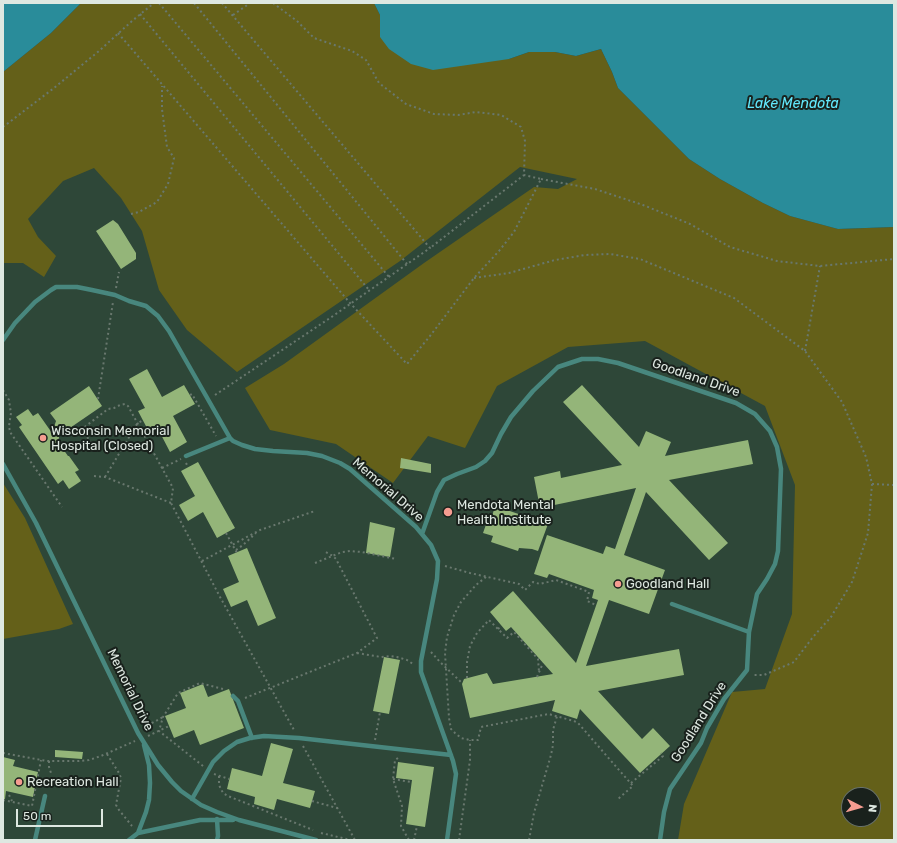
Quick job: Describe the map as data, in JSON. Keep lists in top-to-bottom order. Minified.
{"streets":{"lane":["Goodland Drive","Memorial Drive"]},"crossings":[["Goodland Drive","Memorial Drive"]],"water":["Lake Mendota"],"places":["Wisconsin Memorial Hospital (Closed)","Mendota Mental Health Institute","Goodland Hall","Recreation Hall"],"scale_bar":"50 m","north":"right"}
